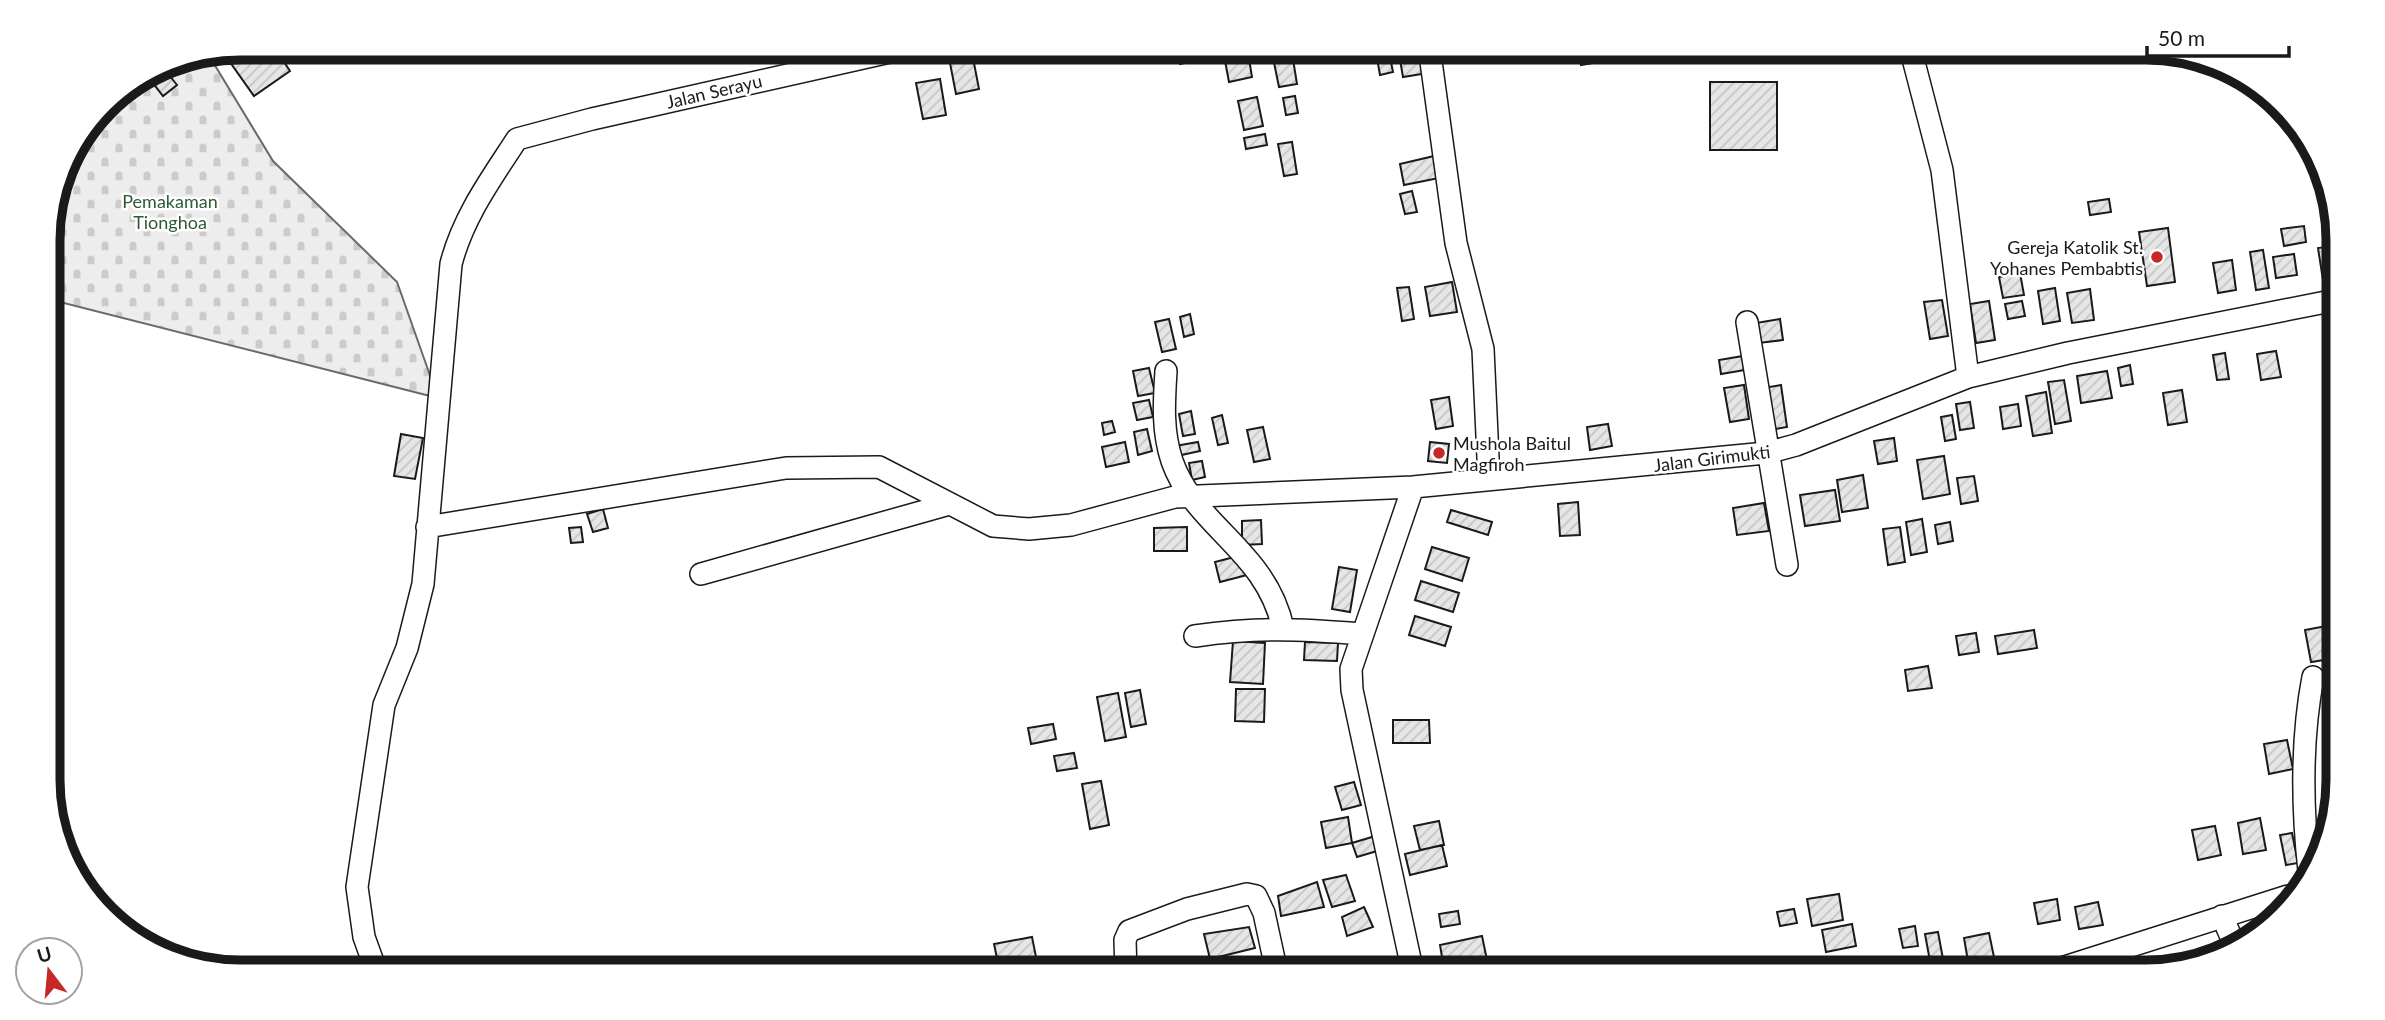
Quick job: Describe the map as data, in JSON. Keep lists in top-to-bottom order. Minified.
{"streets":{"street":["Jalan Serayu","Jalan Girimukti"]},"crossings":[["Jalan Serayu","Jalan Girimukti"]],"parks":["Pemakaman Tionghoa"],"places":["Gereja Katolik St. Yohanes Pembabtis","Mushola Baitul Magfiroh"],"scale_bar":"50 m","north":"top"}
